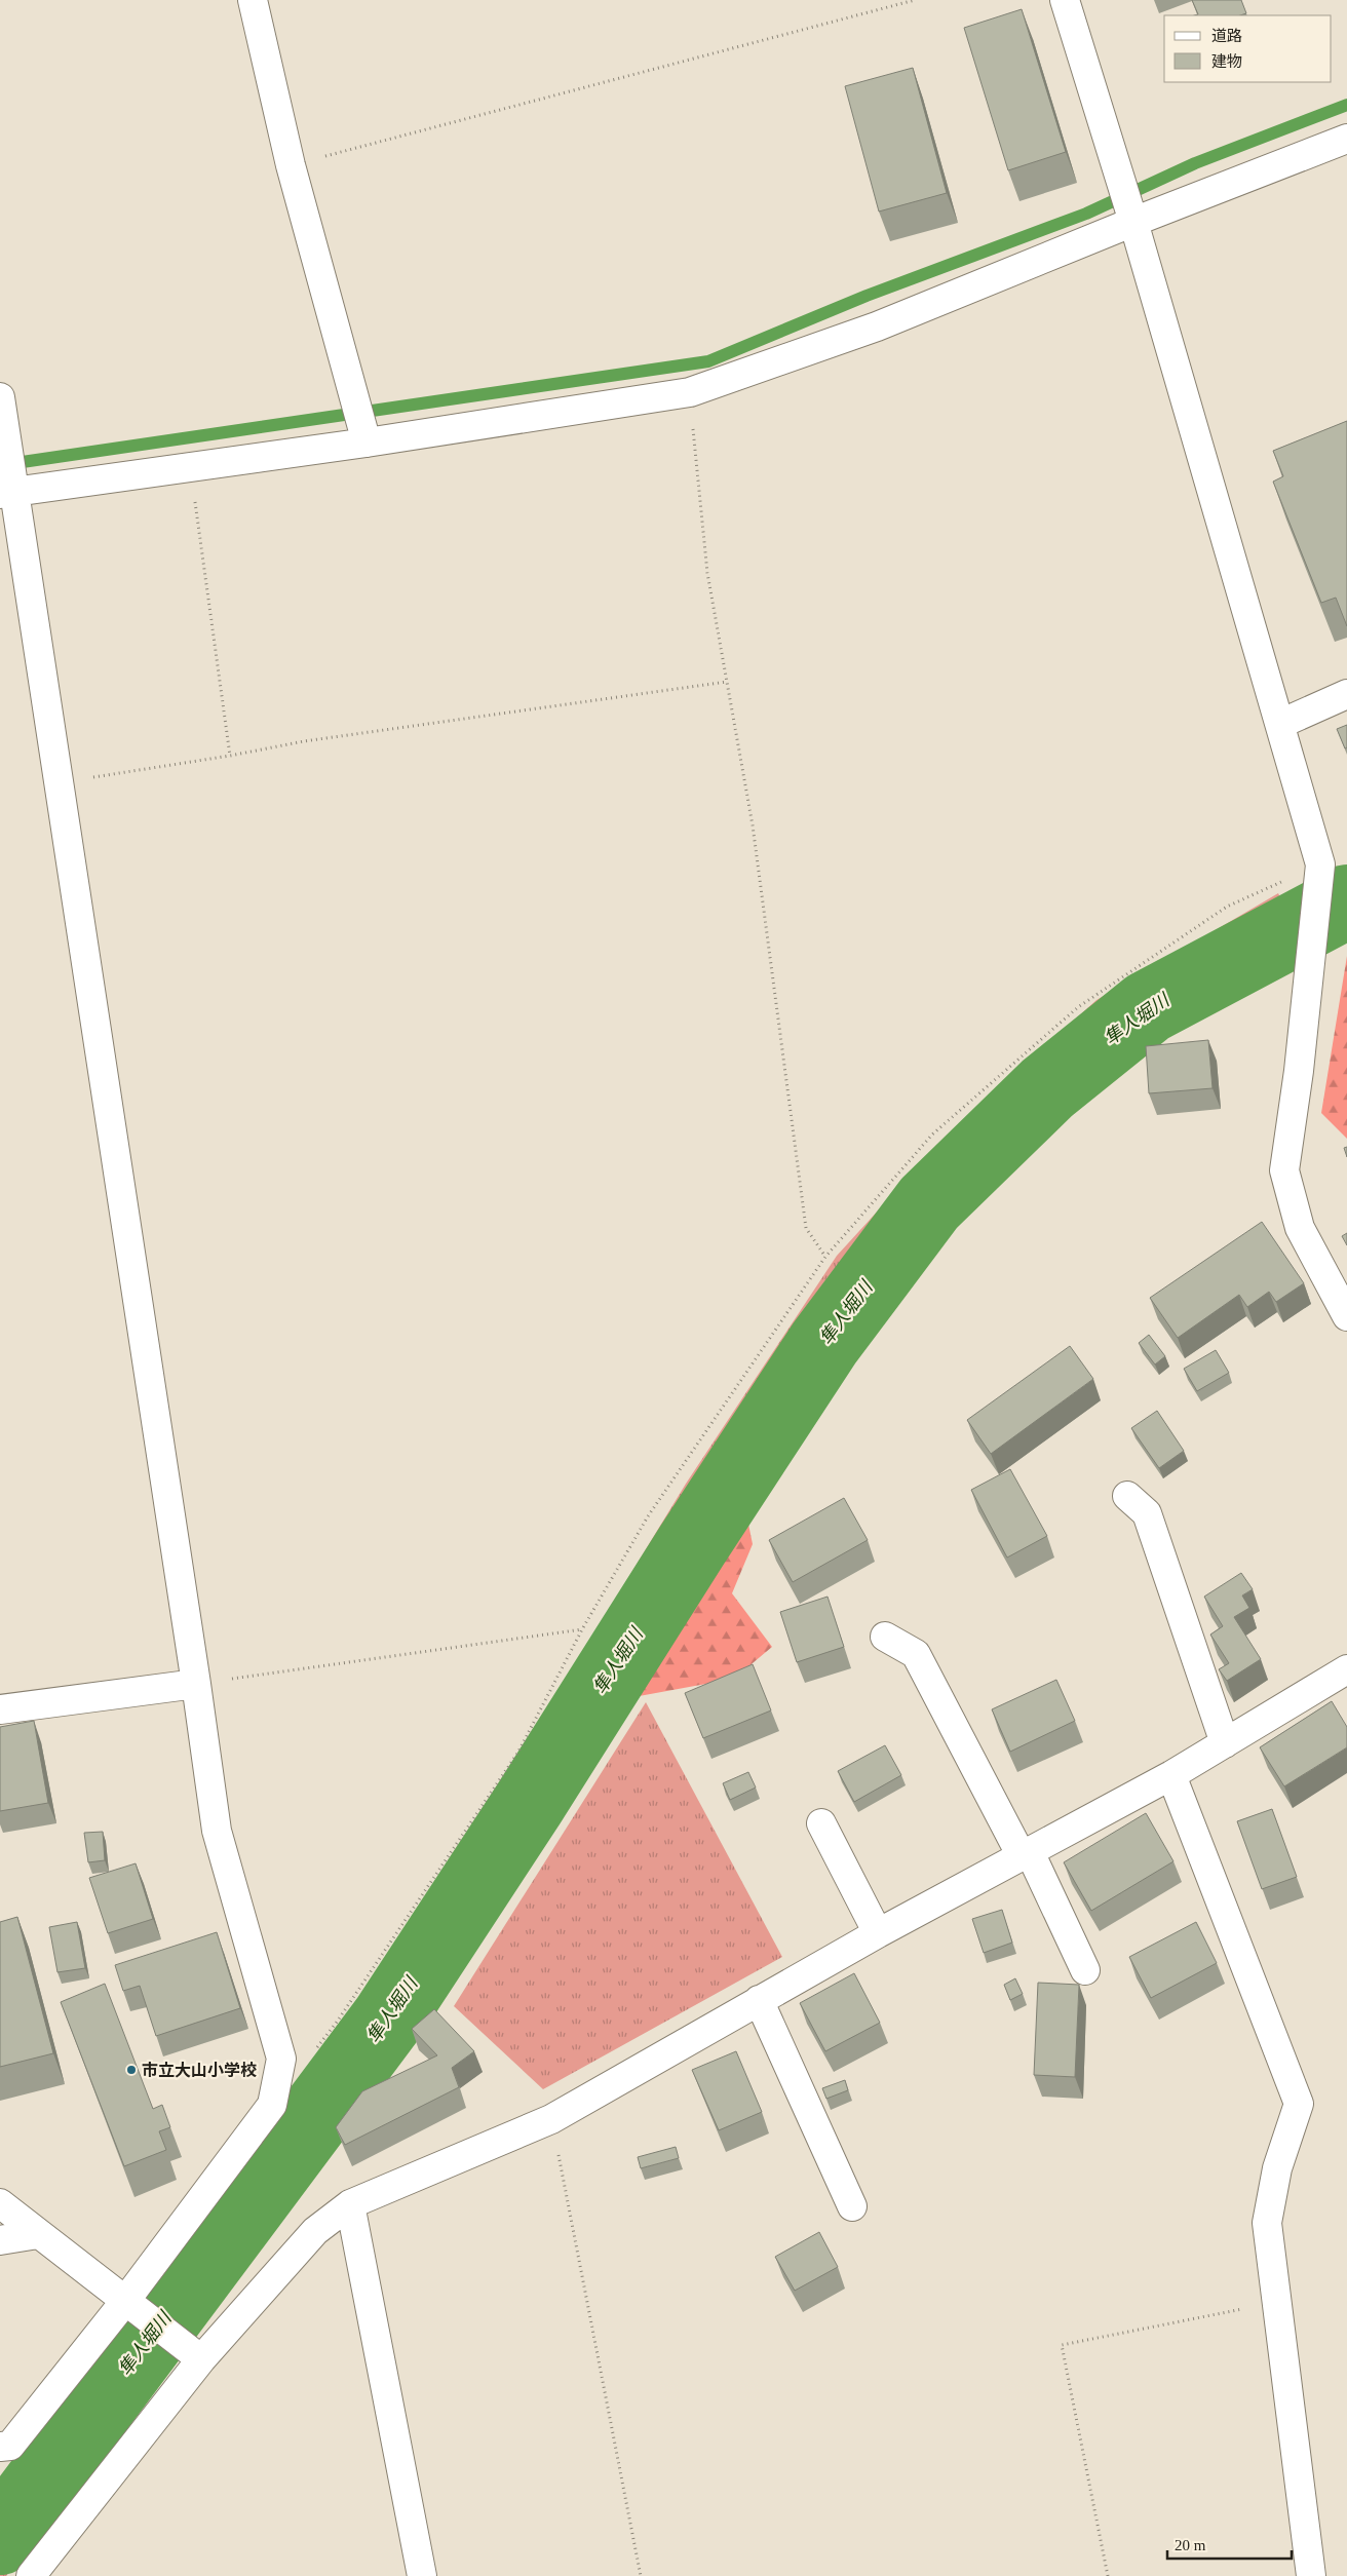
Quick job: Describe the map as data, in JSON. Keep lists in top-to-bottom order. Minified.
{"water":["隼人堀川"],"places":["市立大山小学校"],"legend":["道路","建物"],"scale_bar":"20 m"}
